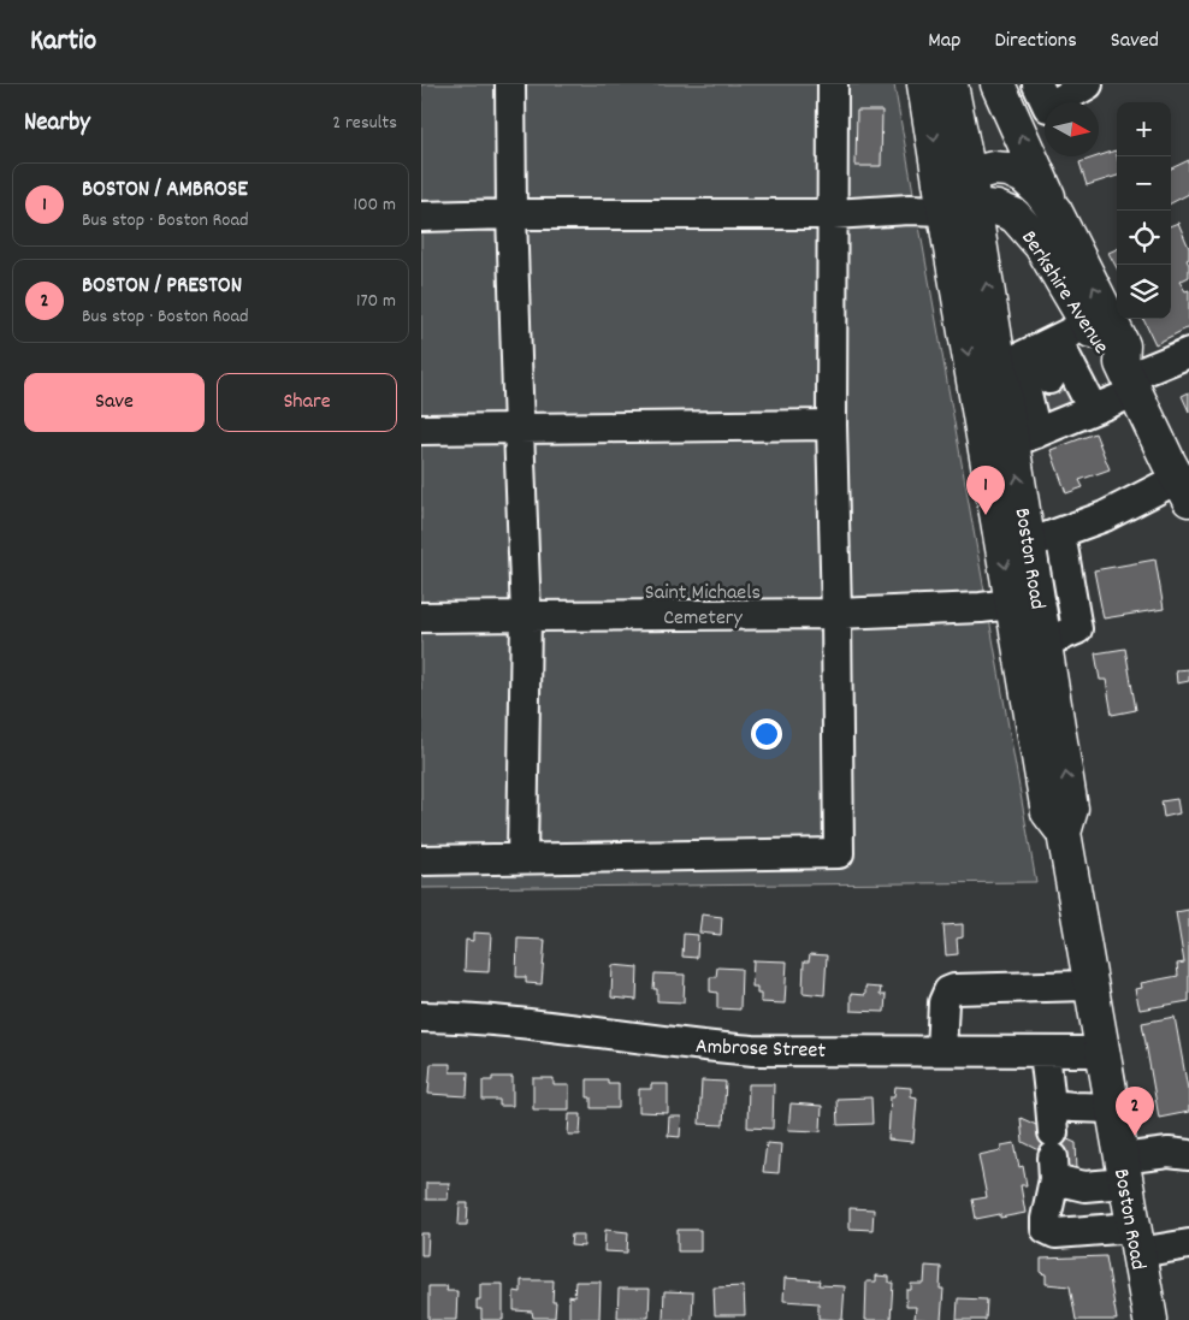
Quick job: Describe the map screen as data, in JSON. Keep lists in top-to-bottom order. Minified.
{"streets":{"main road":["Berkshire Avenue","Boston Road"],"street":["Ambrose Street"]},"crossings":[["Berkshire Avenue","Boston Road"],["Boston Road","Ambrose Street"]],"parks":["Saint Michaels Cemetery"],"north":"right","page":{"header":"Kartio","nav":["Map","Directions","Saved"],"heading":["Nearby","2 results"],"map_buttons":["+","−"],"list":[{"mark":"1","name":"BOSTON / AMBROSE","note":"Bus stop · Boston Road","value":"100 m"},{"mark":"2","name":"BOSTON / PRESTON","note":"Bus stop · Boston Road","value":"170 m"}],"buttons":["Save","Share"],"pins":["1","2"]}}
